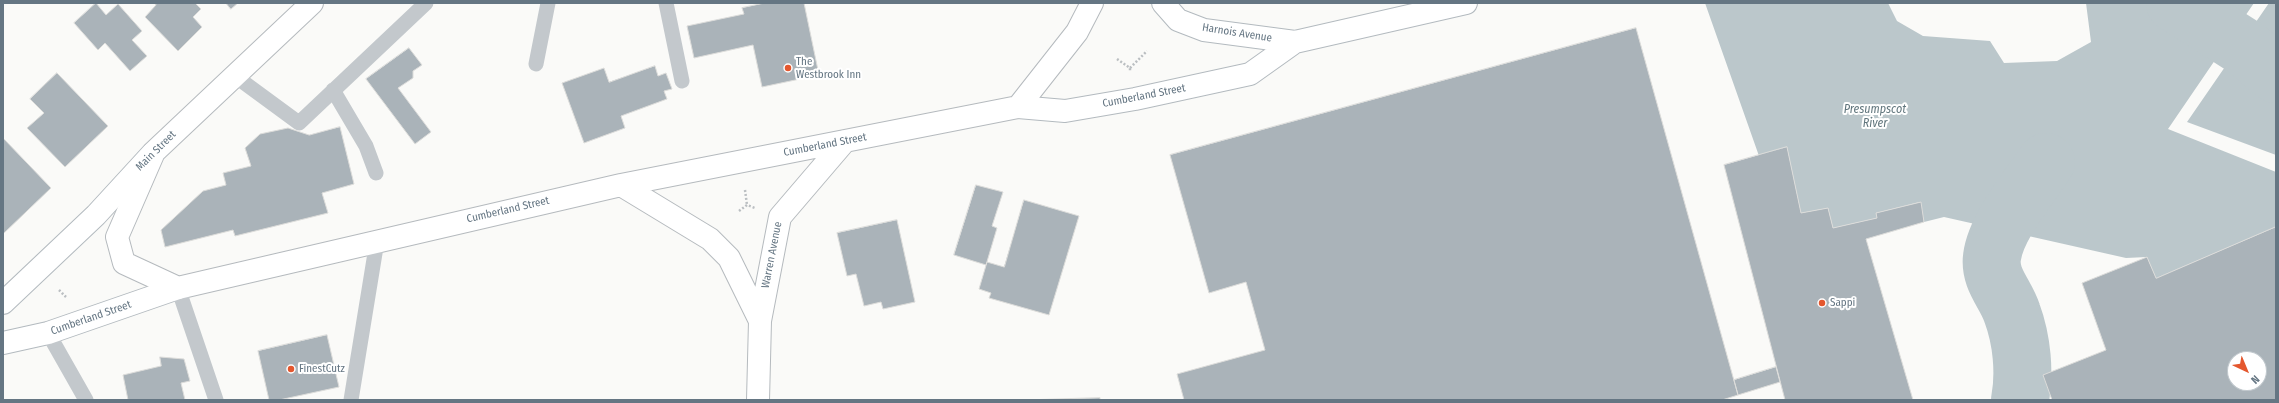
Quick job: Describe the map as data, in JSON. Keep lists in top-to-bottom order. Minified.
{"streets":{"main road":["Harnois Avenue","Cumberland Street","Main Street","Warren Avenue"]},"crossings":[["Harnois Avenue","Cumberland Street"],["Cumberland Street","Warren Avenue"]],"water":["Presumpscot River"],"places":["The Westbrook Inn","Sappi","FinestCutz"],"north":"bottom right"}
